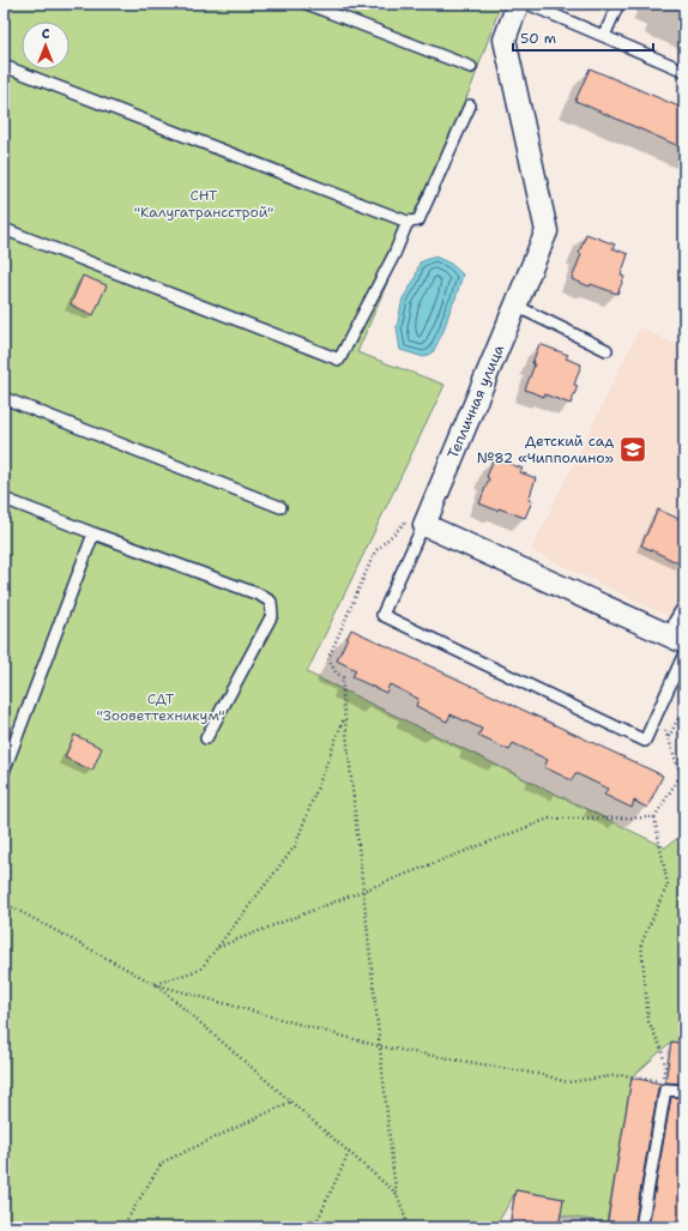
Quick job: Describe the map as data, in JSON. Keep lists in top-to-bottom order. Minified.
{"streets":{"street":["Тепличная улица"]},"parks":["СНТ \"Калугатрансстрой\"","СДТ \"Зооветтехникум\""],"places":{"school or university":["Детский сад №82 «Чипполино»"]},"scale_bar":"50 m","north":"top"}
